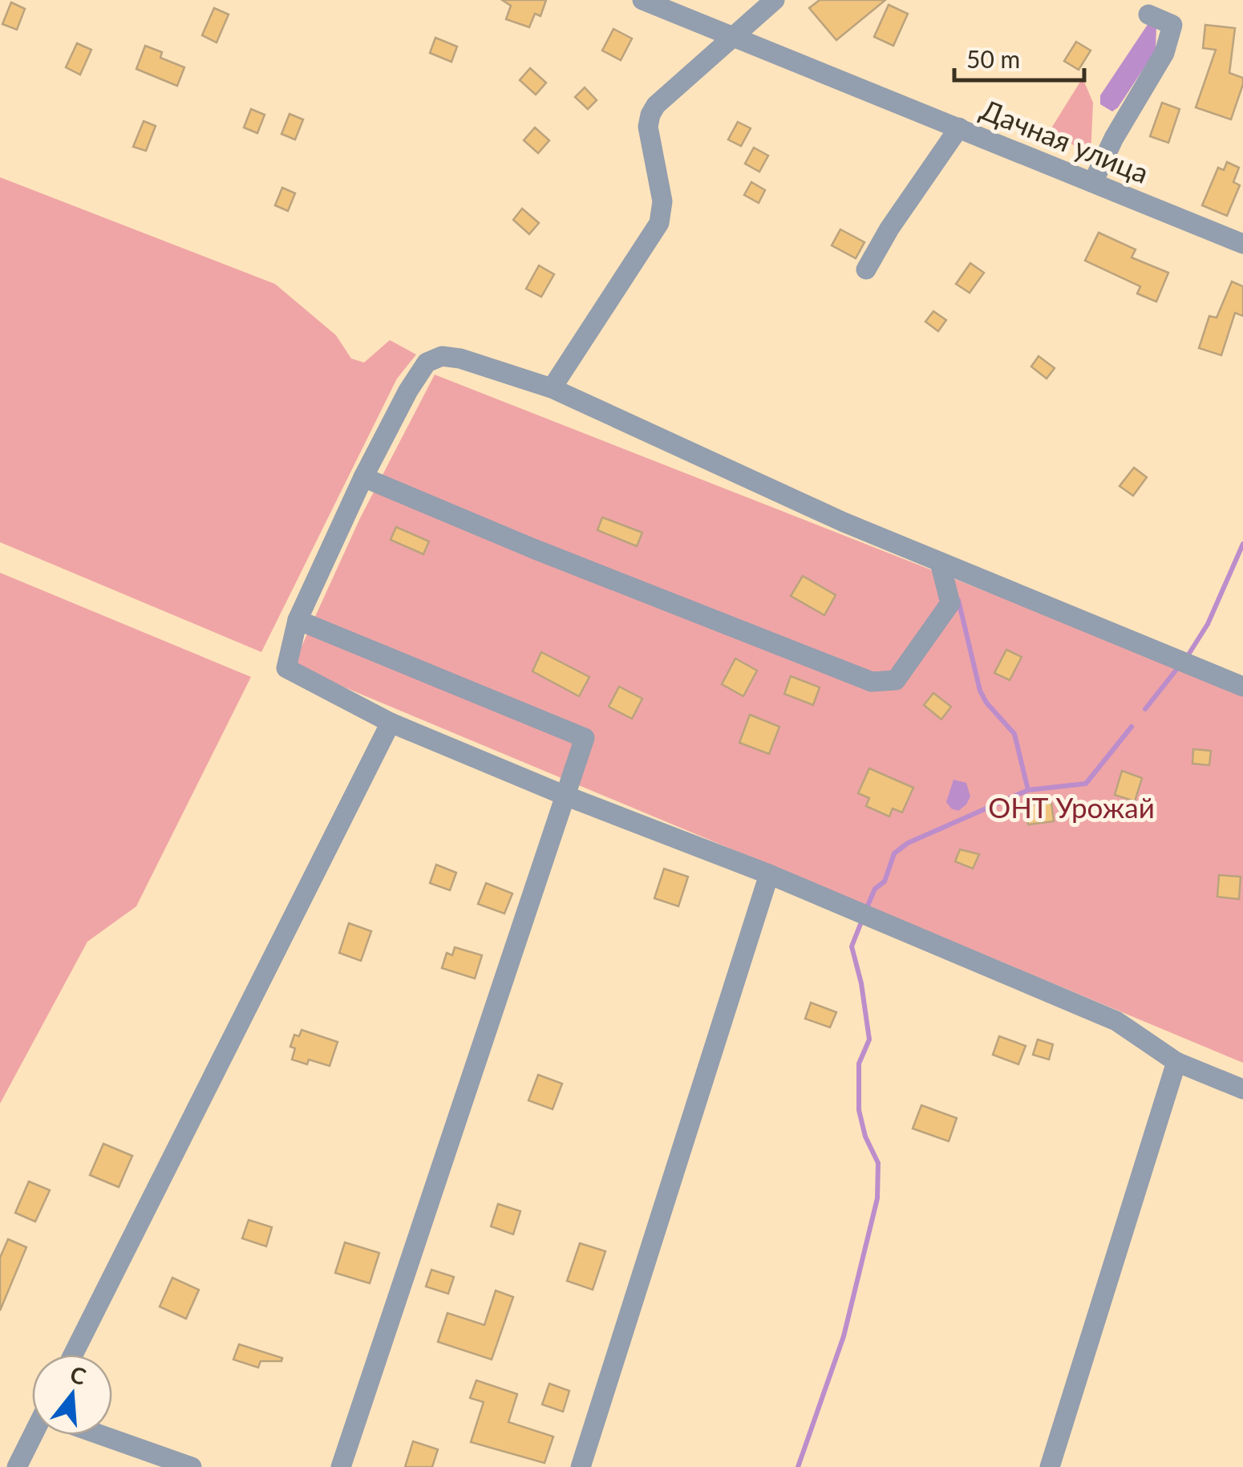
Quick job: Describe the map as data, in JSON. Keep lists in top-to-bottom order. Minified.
{"streets":{"street":["Дачная улица"]},"parks":["ОНТ Урожай"],"scale_bar":"50 m","north":"top"}
